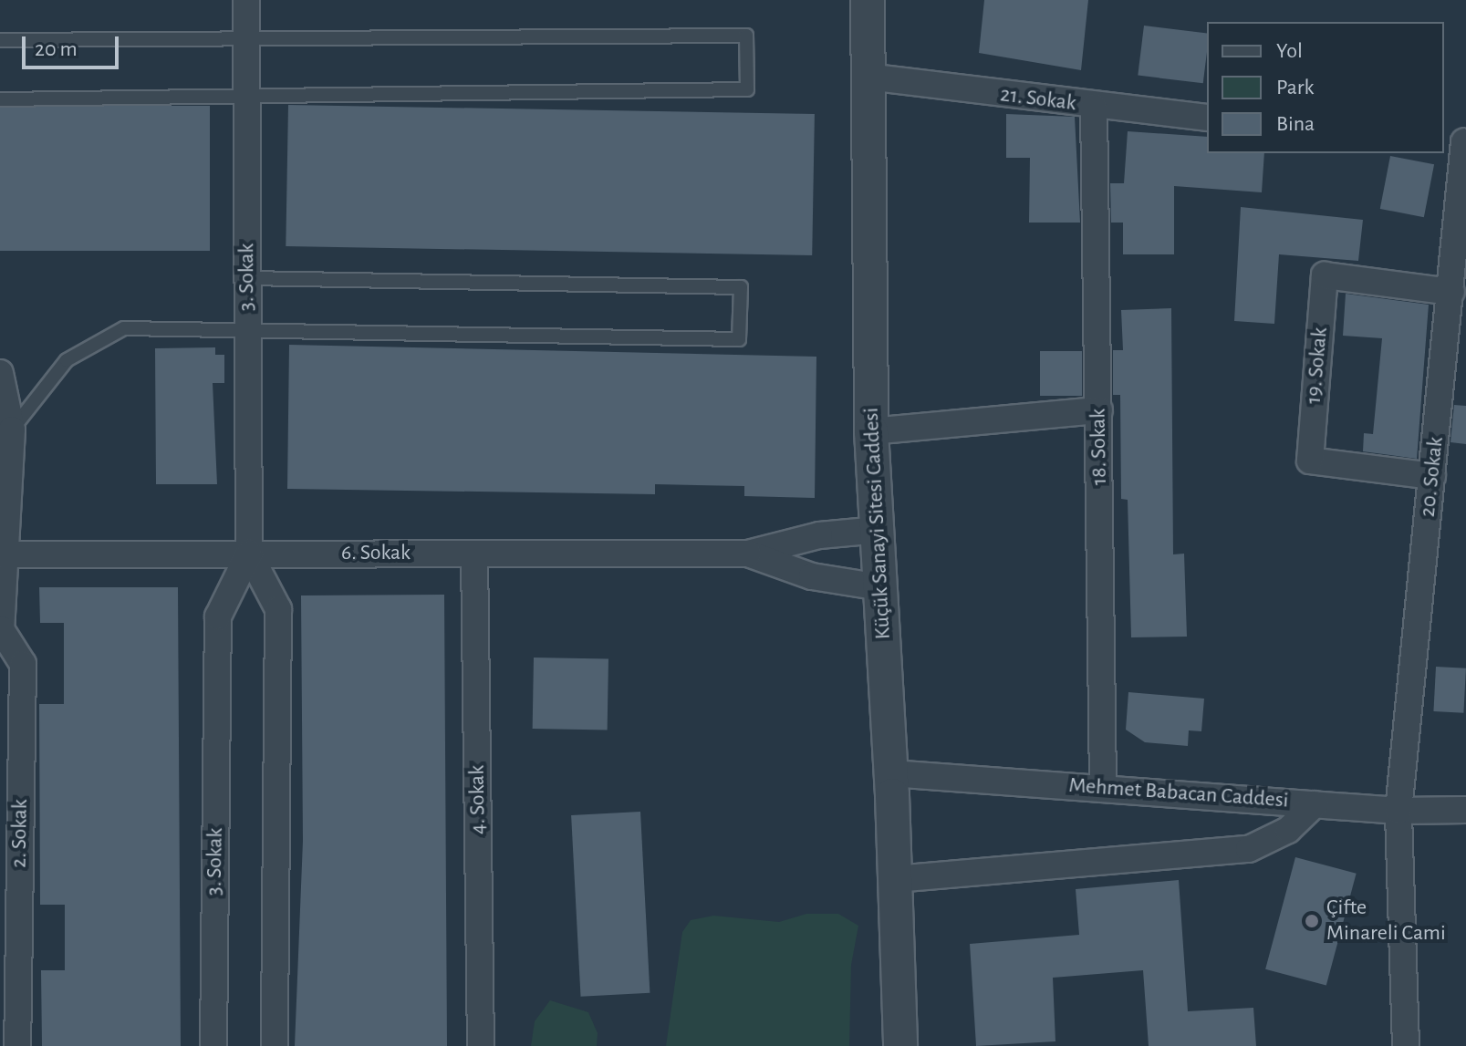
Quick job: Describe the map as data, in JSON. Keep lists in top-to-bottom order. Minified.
{"streets":{"street":["21. Sokak","3. Sokak","19. Sokak","18. Sokak","20. Sokak","Küçük Sanayi Sitesi Caddesi","6. Sokak","Mehmet Babacan Caddesi","4. Sokak","2. Sokak"]},"crossings":[["21. Sokak","18. Sokak"],["21. Sokak","Küçük Sanayi Sitesi Caddesi"],["3. Sokak","6. Sokak"],["19. Sokak","20. Sokak"],["18. Sokak","Mehmet Babacan Caddesi"],["20. Sokak","Mehmet Babacan Caddesi"],["Küçük Sanayi Sitesi Caddesi","Mehmet Babacan Caddesi"],["6. Sokak","4. Sokak"]],"places":["Çifte Minareli Cami"],"legend":["Yol","Park","Bina"],"scale_bar":"20 m"}
